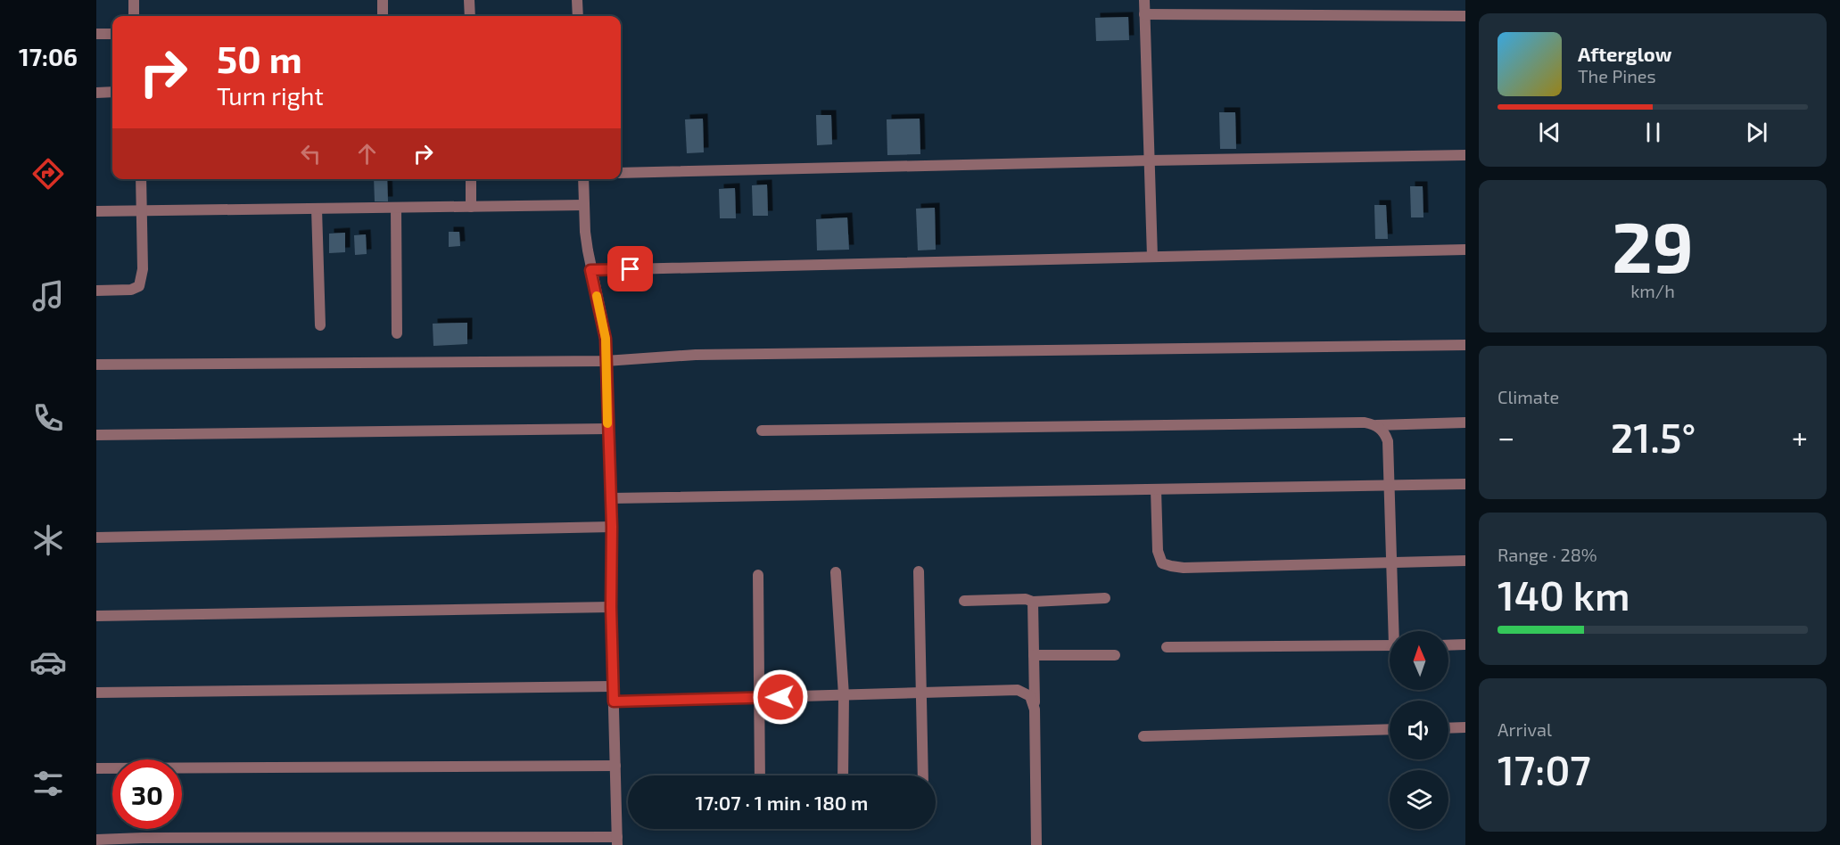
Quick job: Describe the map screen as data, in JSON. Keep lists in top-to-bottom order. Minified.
{"north":"top","page":{"tabs":"17:06","turn":["50 m","Turn right"],"song":["Afterglow","The Pines"],"tile":[["29","km/h"],"Climate",["Range · 28%","140 km"],["Arrival","17:07"]],"heat":["−","21.5°","+"],"limit":"30","trip":"17:07 · 1 min · 180 m"}}
